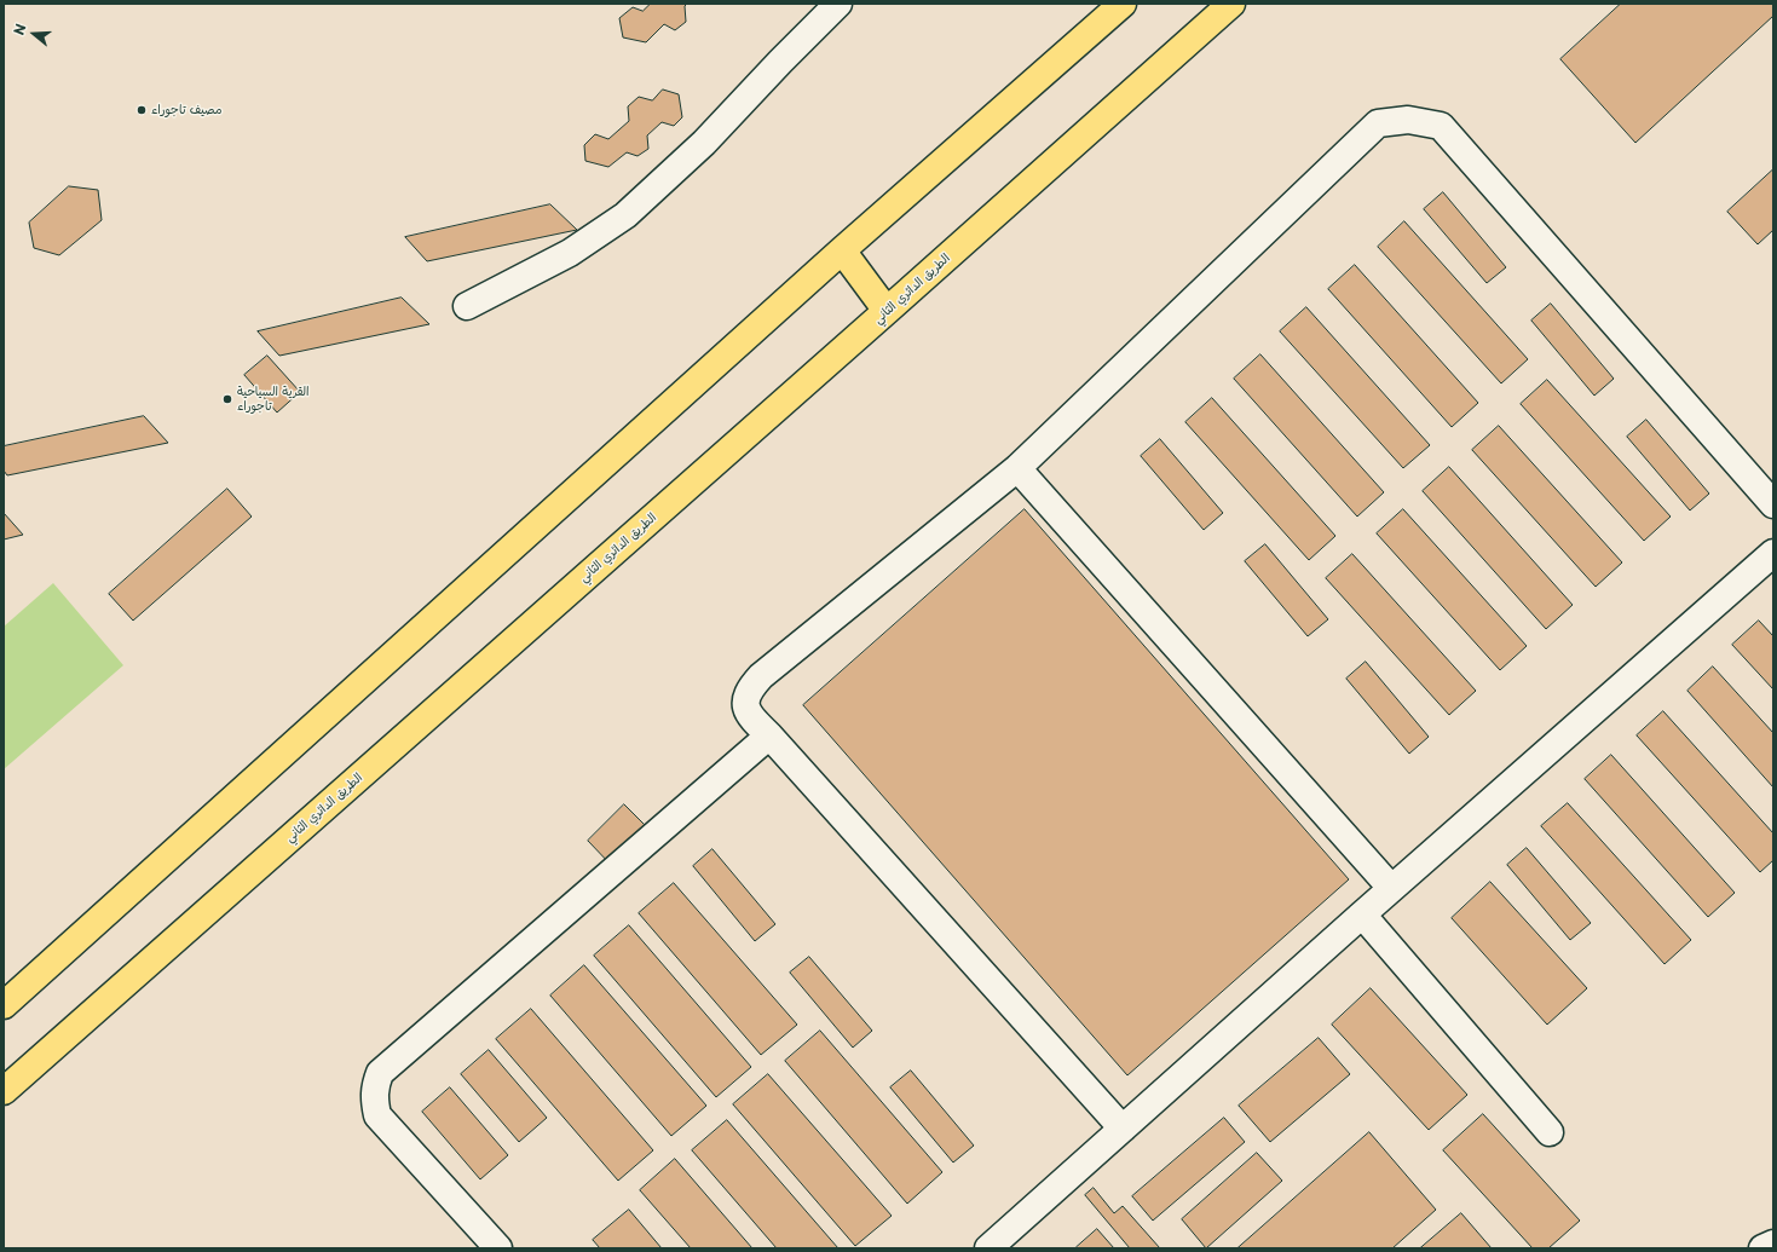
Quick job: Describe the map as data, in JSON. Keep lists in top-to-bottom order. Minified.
{"streets":{"highway":["الطريق الدائري الثاني"]},"places":["مصيف تاجوراء","القرية السياحية تاجوراء"],"north":"left"}
